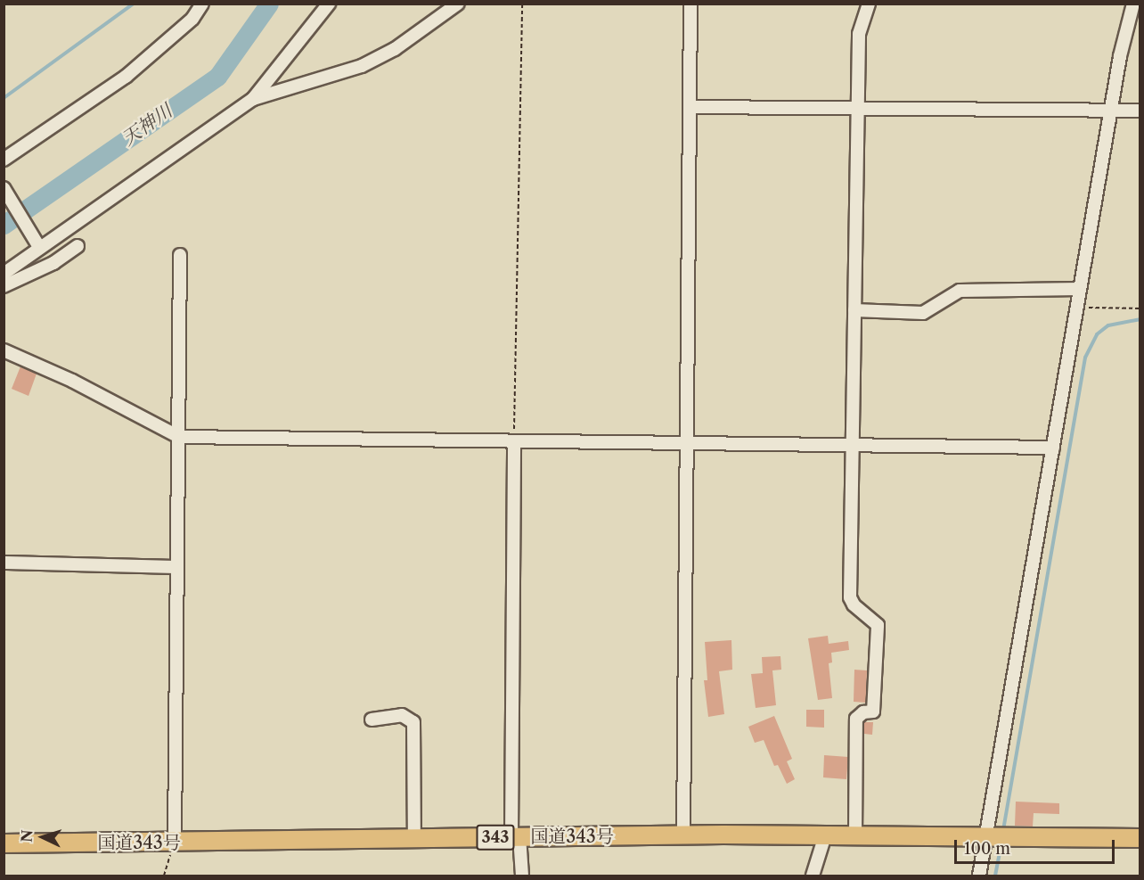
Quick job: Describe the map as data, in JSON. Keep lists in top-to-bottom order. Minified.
{"streets":{"highway":["国道343号","343"]},"water":["天神川"],"scale_bar":"100 m","north":"left"}
